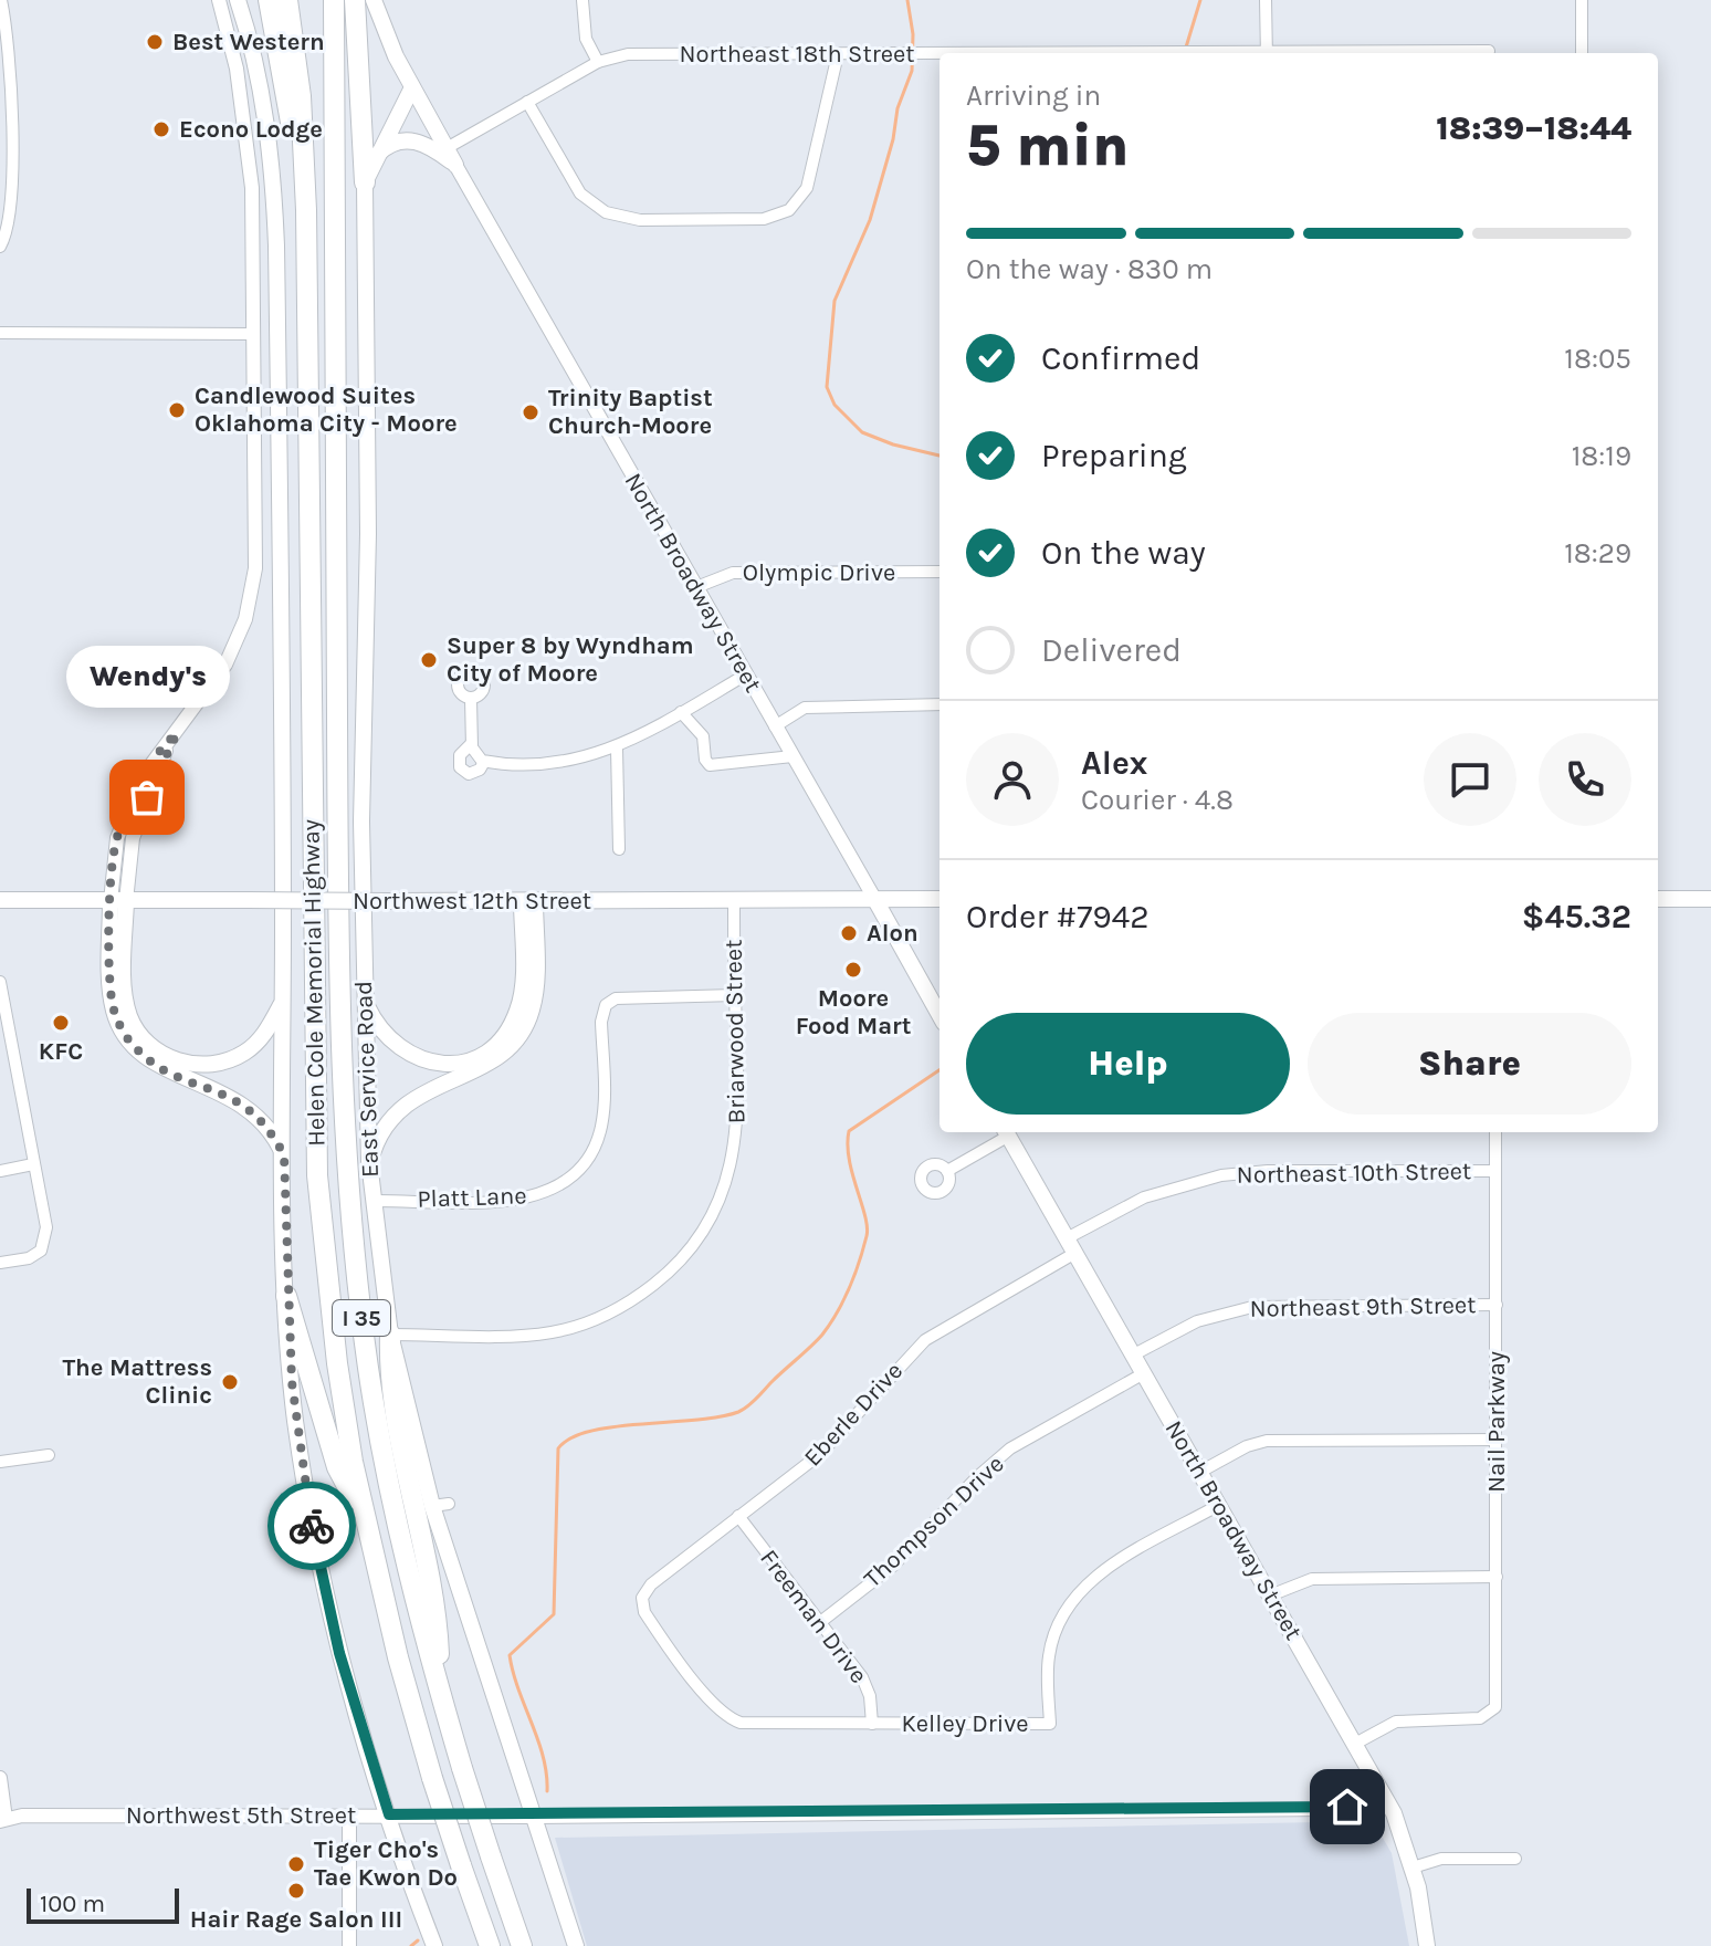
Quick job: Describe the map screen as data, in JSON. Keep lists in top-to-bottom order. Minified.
{"streets":{"highway":["Helen Cole Memorial Highway","I 35"],"main road":["North Broadway Street","Northwest 12th Street","East Service Road"],"street":["Northeast 18th Street","Olympic Drive","Briarwood Street","Northeast 10th Street","Platt Lane","Northeast 9th Street","Eberle Drive","Nail Parkway","Thompson Drive","Freeman Drive","Kelley Drive","Northwest 5th Street"]},"crossings":[["Northeast 18th Street","North Broadway Street"],["Olympic Drive","North Broadway Street"],["North Broadway Street","Northwest 12th Street"],["North Broadway Street","Northeast 10th Street"],["North Broadway Street","Northeast 9th Street"],["North Broadway Street","Eberle Drive"],["North Broadway Street","Nail Parkway"],["North Broadway Street","Thompson Drive"],["North Broadway Street","Kelley Drive"],["North Broadway Street","Northwest 5th Street"],["Northwest 12th Street","Briarwood Street"],["Briarwood Street","East Service Road"],["Briarwood Street","Platt Lane"],["East Service Road","Platt Lane"],["East Service Road","Northwest 5th Street"],["Northeast 10th Street","Eberle Drive"],["Northeast 10th Street","Nail Parkway"],["Northeast 9th Street","Nail Parkway"],["Eberle Drive","Freeman Drive"],["Eberle Drive","Kelley Drive"],["Thompson Drive","Freeman Drive"],["Freeman Drive","Kelley Drive"]],"places":["Best Western","Econo Lodge","Candlewood Suites Oklahoma City - Moore","Trinity Baptist Church-Moore","Super 8 by Wyndham City of Moore","Wendy's","Alon","Moore Food Mart","KFC","The Mattress Clinic","Tiger Cho's Tae Kwon Do","Hair Rage Salon III"],"scale_bar":"100 m","page":{"heading":["5 min","Arriving in","18:39–18:44"],"panel":["Alex","Courier · 4.8","Order #7942","$45.32"],"bar":"On the way · 830 m","list":[["Confirmed","18:05"],["Preparing","18:19"],["On the way","18:29"],"Delivered"],"bubble":"Wendy's","buttons":["Help","Share"],"scale":"100 m"}}
